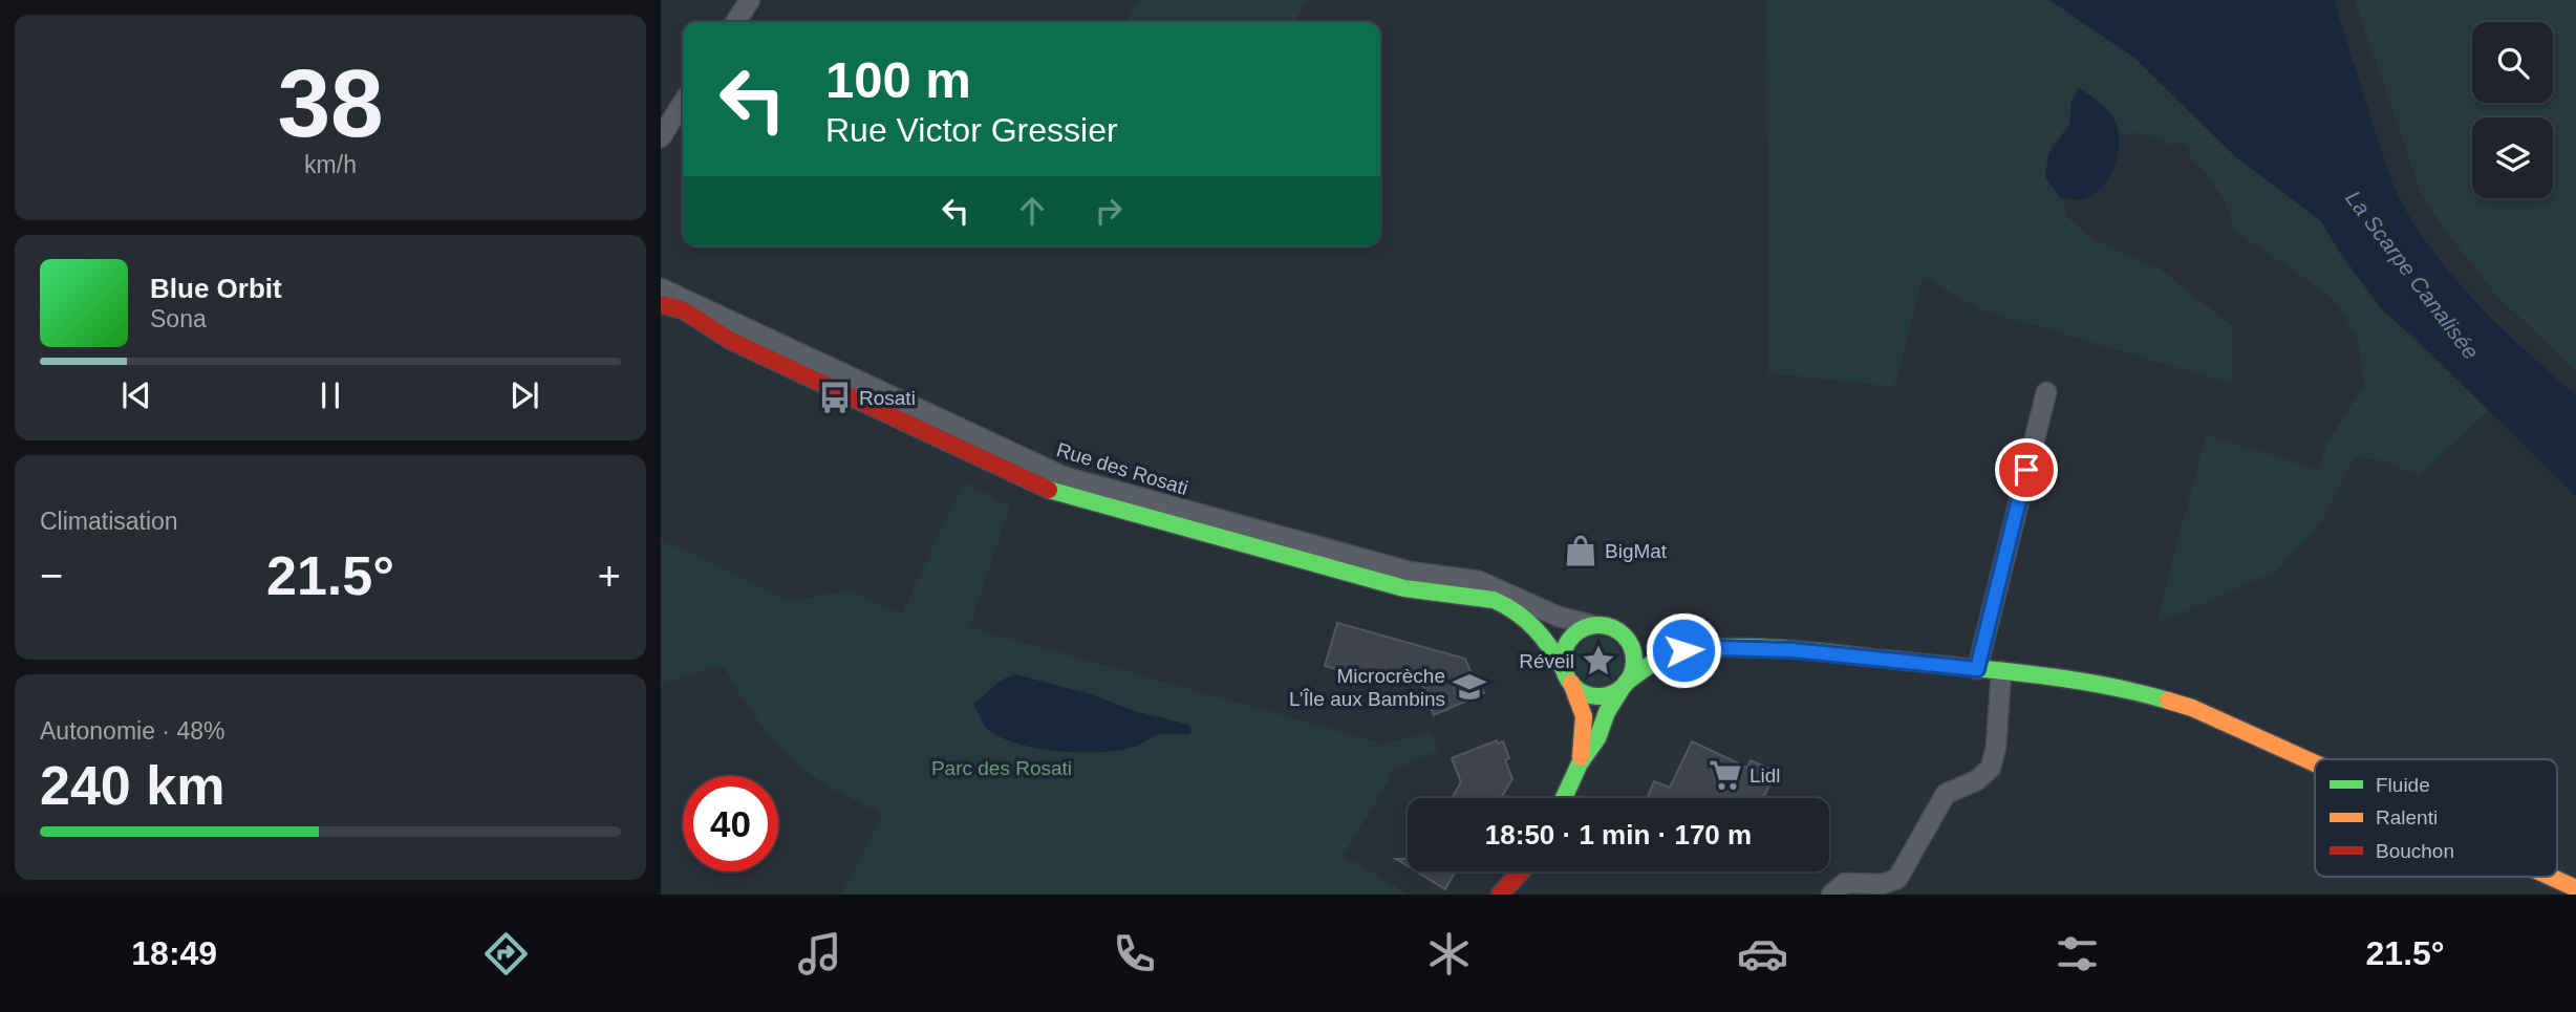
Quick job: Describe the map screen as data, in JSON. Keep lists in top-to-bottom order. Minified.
{"streets":{"street":["Rue des Rosati"]},"water":["La Scarpe Canalisée"],"parks":["Parc des Rosati"],"places":{"bus stop":["Rosati"],"shop":["BigMat"],"place":["Réveil"],"school or university":["Microcrèche L’Île aux Bambins"],"supermarket":["Lidl"]},"legend":["Fluide","Ralenti","Bouchon"],"page":{"tile":[["38","km/h"],"Climatisation",["Autonomie · 48%","240 km"]],"turn":["100 m","Rue Victor Gressier"],"song":["Blue Orbit","Sona"],"heat":["−","21.5°","+"],"limit":"40","trip":"18:50 · 1 min · 170 m","tabs":["18:49","21.5°"]}}
